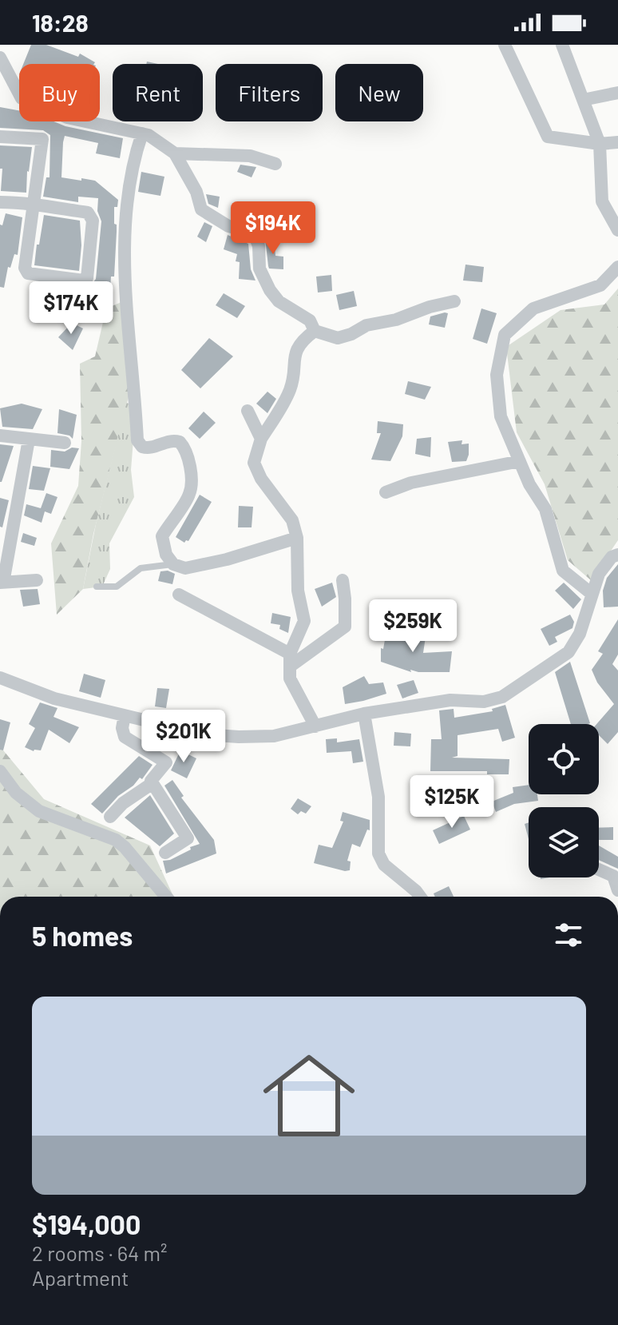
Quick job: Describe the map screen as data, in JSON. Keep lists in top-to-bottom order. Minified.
{"page":{"status":"18:28","chip":["Buy","Rent","Filters","New"],"price":["$194K","$174K","$259K","$201K","$125K"],"heading":"5 homes","list":[{"name":"$194,000","note":"2 rooms · 64 m² · Apartment"}]}}
